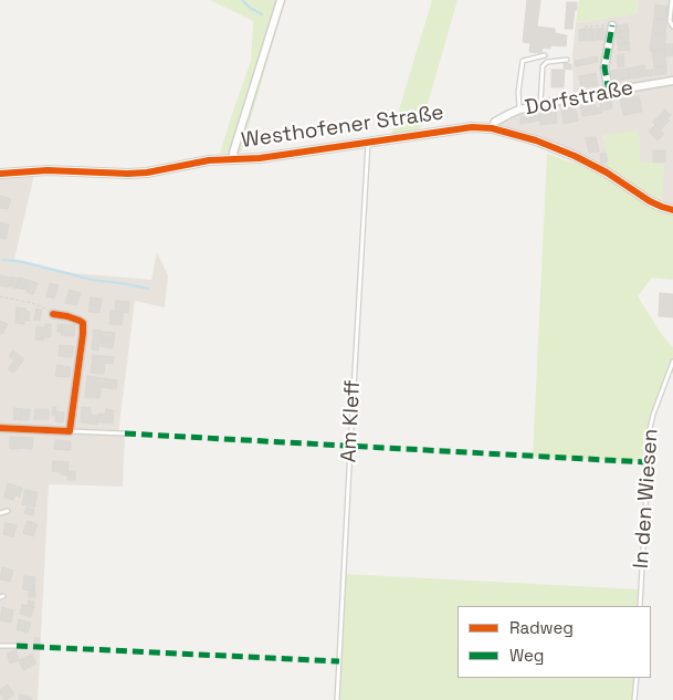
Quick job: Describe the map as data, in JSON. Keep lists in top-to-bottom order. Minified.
{"streets":{"street":["Dorfstraße","Westhofener Straße"],"lane":["Am Kleff","In den Wiesen"]},"crossings":[["Dorfstraße","Westhofener Straße"],["Westhofener Straße","Am Kleff"]],"legend":["Radweg","Weg"]}
